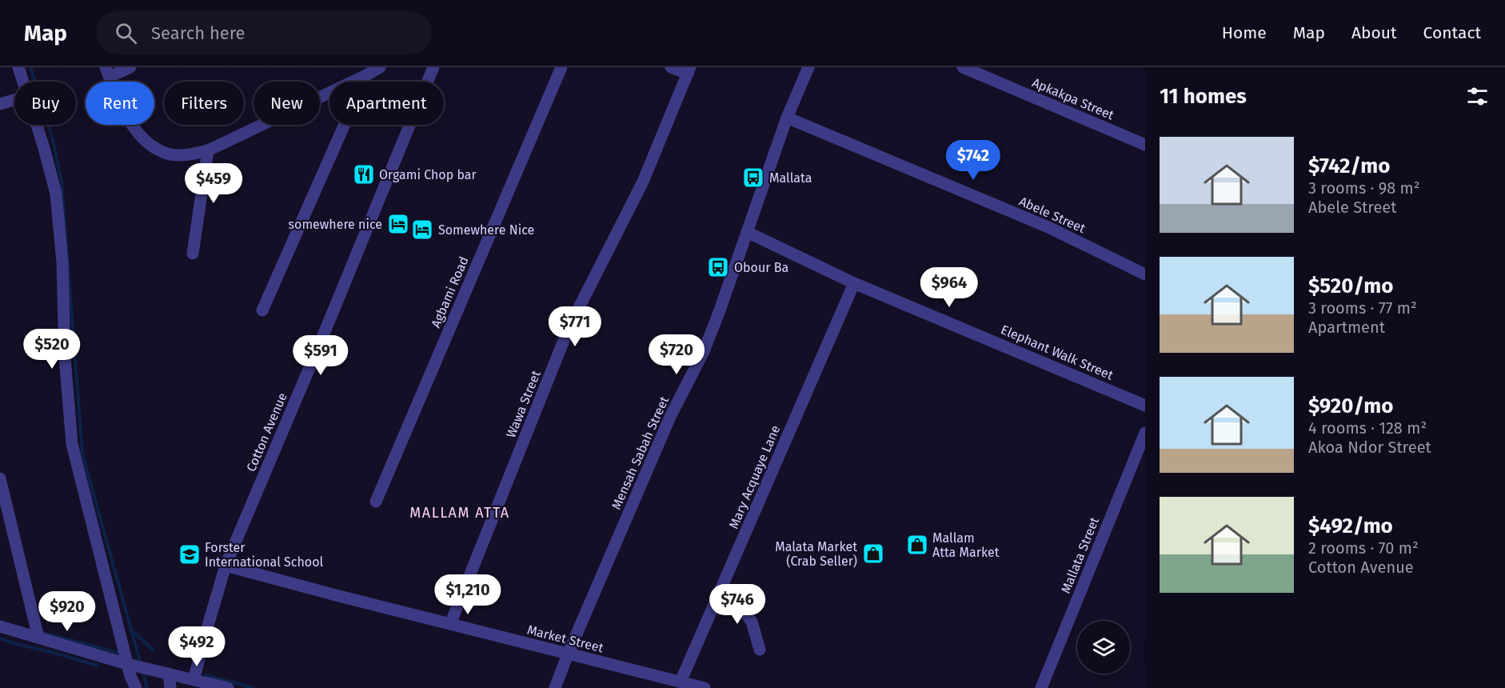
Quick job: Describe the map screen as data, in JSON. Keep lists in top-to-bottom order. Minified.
{"streets":{"street":["Apkakpa Street","Abele Street","Agbami Road","Elephant Walk Street","Wawa Street","Cotton Avenue","Mensah Sabah Street","Mary Acquaye Lane","Mallata Street","Market Street"]},"crossings":[["Abele Street","Mensah Sabah Street"],["Elephant Walk Street","Mensah Sabah Street"],["Elephant Walk Street","Mary Acquaye Lane"],["Wawa Street","Market Street"],["Cotton Avenue","Market Street"],["Mensah Sabah Street","Market Street"],["Mary Acquaye Lane","Market Street"]],"districts":["MALLAM ATTA"],"places":{"restaurant":["Orgami Chop bar"],"bus stop":["Mallata","Obour Ba"],"hotel":["somewhere nice","Somewhere Nice"],"shop":["Mallam Atta Market","Malata Market (Crab Seller)"],"school or university":["Forster International School"]},"page":{"header":"Map","search":"Search here","nav":["Home","Map","About","Contact"],"heading":"11 homes","chip":["Buy","Rent","Filters","New","Apartment"],"list":[{"name":"$742/mo","note":"3 rooms · 98 m² · Abele Street"},{"name":"$520/mo","note":"3 rooms · 77 m² · Apartment"},{"name":"$920/mo","note":"4 rooms · 128 m² · Akoa Ndor Street"},{"name":"$492/mo","note":"2 rooms · 70 m² · Cotton Avenue"}],"price":["$742","$459","$964","$771","$520","$720","$591","$1,210","$746","$920","$492"]}}
